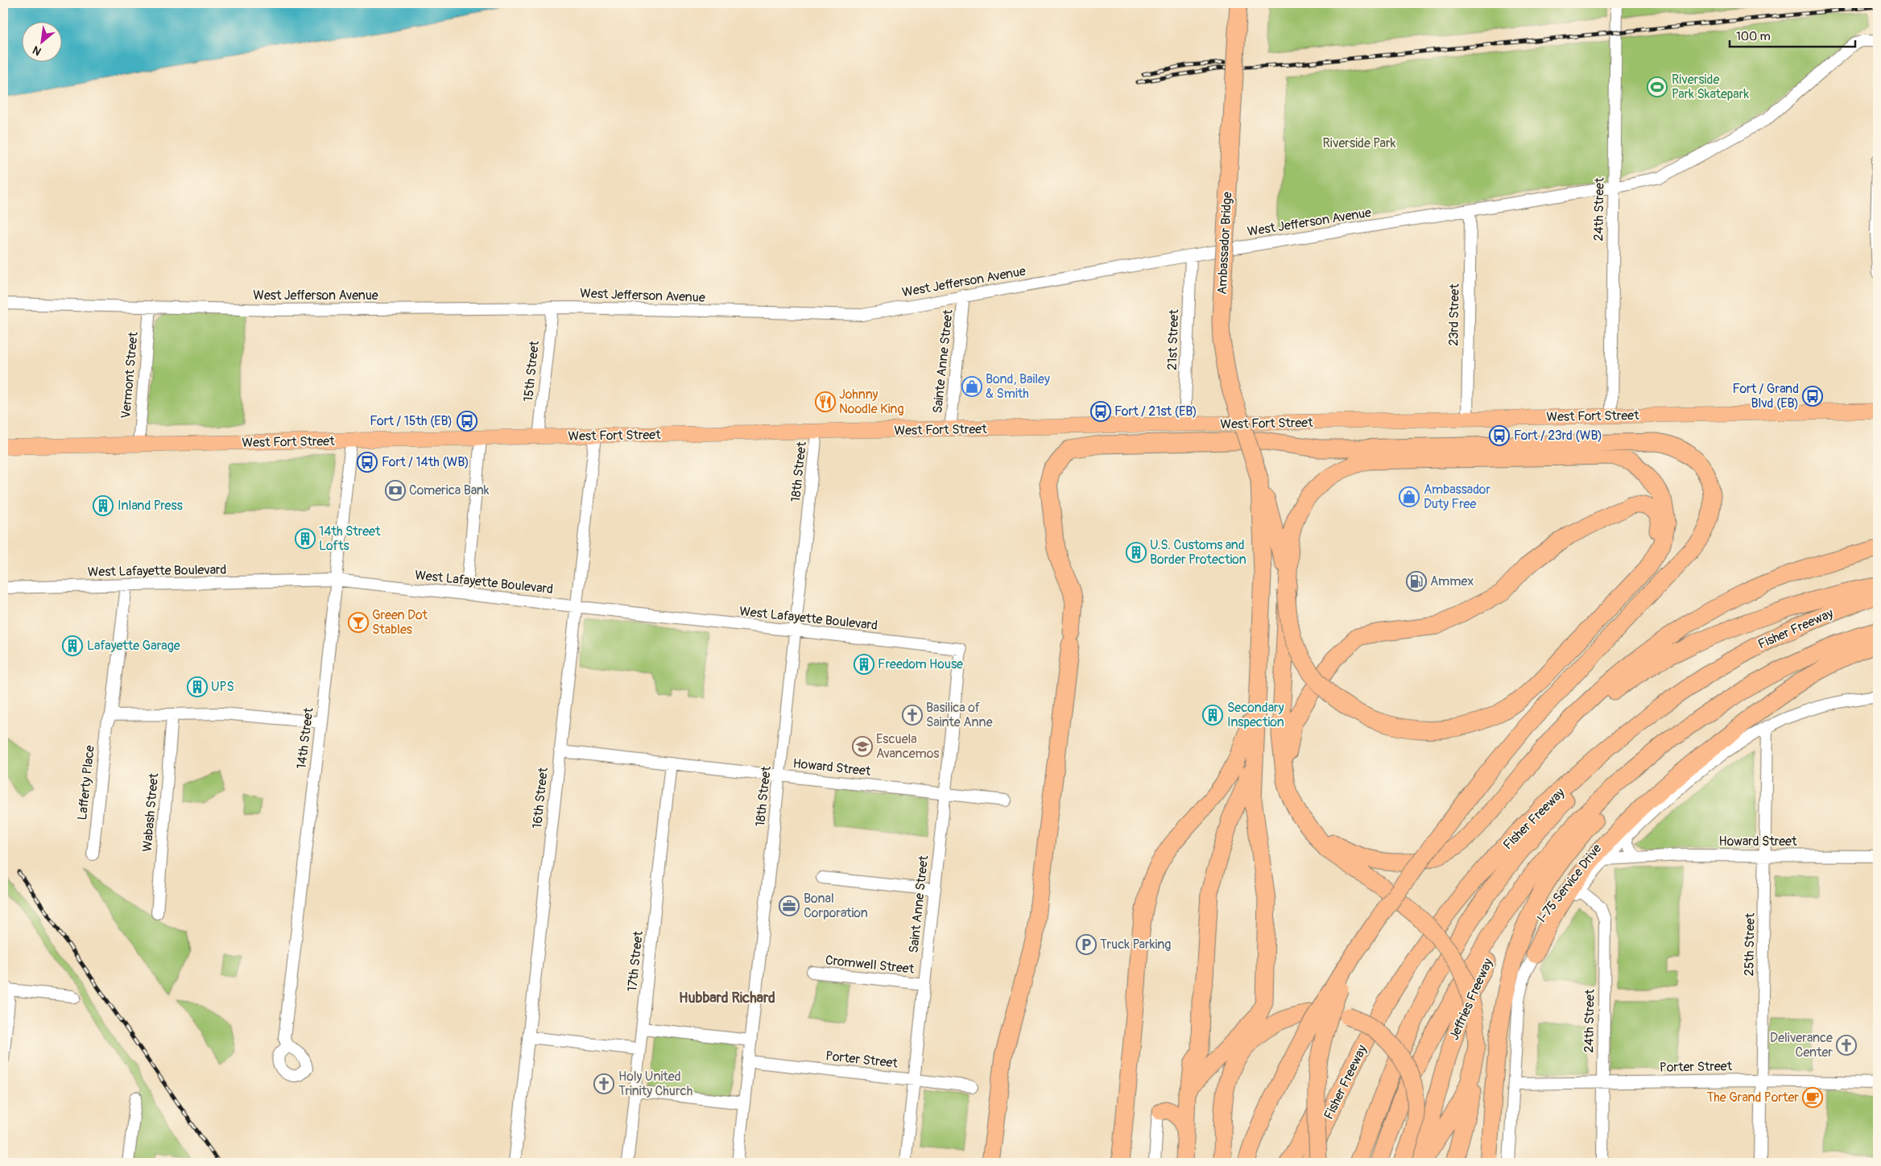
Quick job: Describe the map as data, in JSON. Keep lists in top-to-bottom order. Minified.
{"streets":{"highway":["Ambassador Bridge","Fisher Freeway","Jeffries Freeway"],"main road":["West Fort Street"],"street":["24th Street","West Jefferson Avenue","23rd Street","21st Street","Sainte Anne Street","15th Street","Vermont Street","18th Street","West Lafayette Boulevard","14th Street","Howard Street","Lafferty Place","16th Street","Wabash Street","I-75 Service Drive","Saint Anne Street","25th Street","17th Street","Cromwell Street","Porter Street"]},"crossings":[["24th Street","West Jefferson Avenue"],["24th Street","West Fort Street"],["24th Street","I-75 Service Drive"],["24th Street","Porter Street"],["West Jefferson Avenue","23rd Street"],["West Jefferson Avenue","21st Street"],["West Jefferson Avenue","Sainte Anne Street"],["West Jefferson Avenue","15th Street"],["West Jefferson Avenue","Vermont Street"],["23rd Street","West Fort Street"],["21st Street","West Fort Street"],["Sainte Anne Street","West Fort Street"],["15th Street","West Fort Street"],["Vermont Street","West Fort Street"],["West Fort Street","18th Street"],["West Fort Street","14th Street"],["West Fort Street","16th Street"],["18th Street","West Lafayette Boulevard"],["18th Street","Howard Street"],["18th Street","Porter Street"],["West Lafayette Boulevard","14th Street"],["West Lafayette Boulevard","16th Street"],["West Lafayette Boulevard","Saint Anne Street"],["Howard Street","16th Street"],["Howard Street","I-75 Service Drive"],["Howard Street","Saint Anne Street"],["Howard Street","25th Street"],["Howard Street","17th Street"],["I-75 Service Drive","25th Street"],["I-75 Service Drive","Porter Street"],["Saint Anne Street","Cromwell Street"],["Saint Anne Street","Porter Street"],["25th Street","Porter Street"]],"districts":["Hubbard Richard"],"parks":["Riverside Park"],"places":{"sports":["Riverside Park Skatepark"],"shop":["Bond, Bailey & Smith","Ambassador Duty Free"],"bus stop":["Fort / Grand Blvd (EB)","Fort / 21st (EB)","Fort / 15th (EB)","Fort / 23rd (WB)","Fort / 14th (WB)"],"restaurant":["Johnny Noodle King"],"bank":["Comerica Bank"],"building":["Inland Press","14th Street Lofts","U.S. Customs and Border Protection","Lafayette Garage","Freedom House","UPS","Secondary Inspection"],"fuel station":["Ammex"],"bar":["Green Dot Stables"],"church":["Basilica of Sainte Anne","Deliverance Center","Holy United Trinity Church"],"school or university":["Escuela Avancemos"],"office":["Bonal Corporation"],"parking":["Truck Parking"],"cafe":["The Grand Porter"]},"scale_bar":"100 m","north":"bottom left"}
